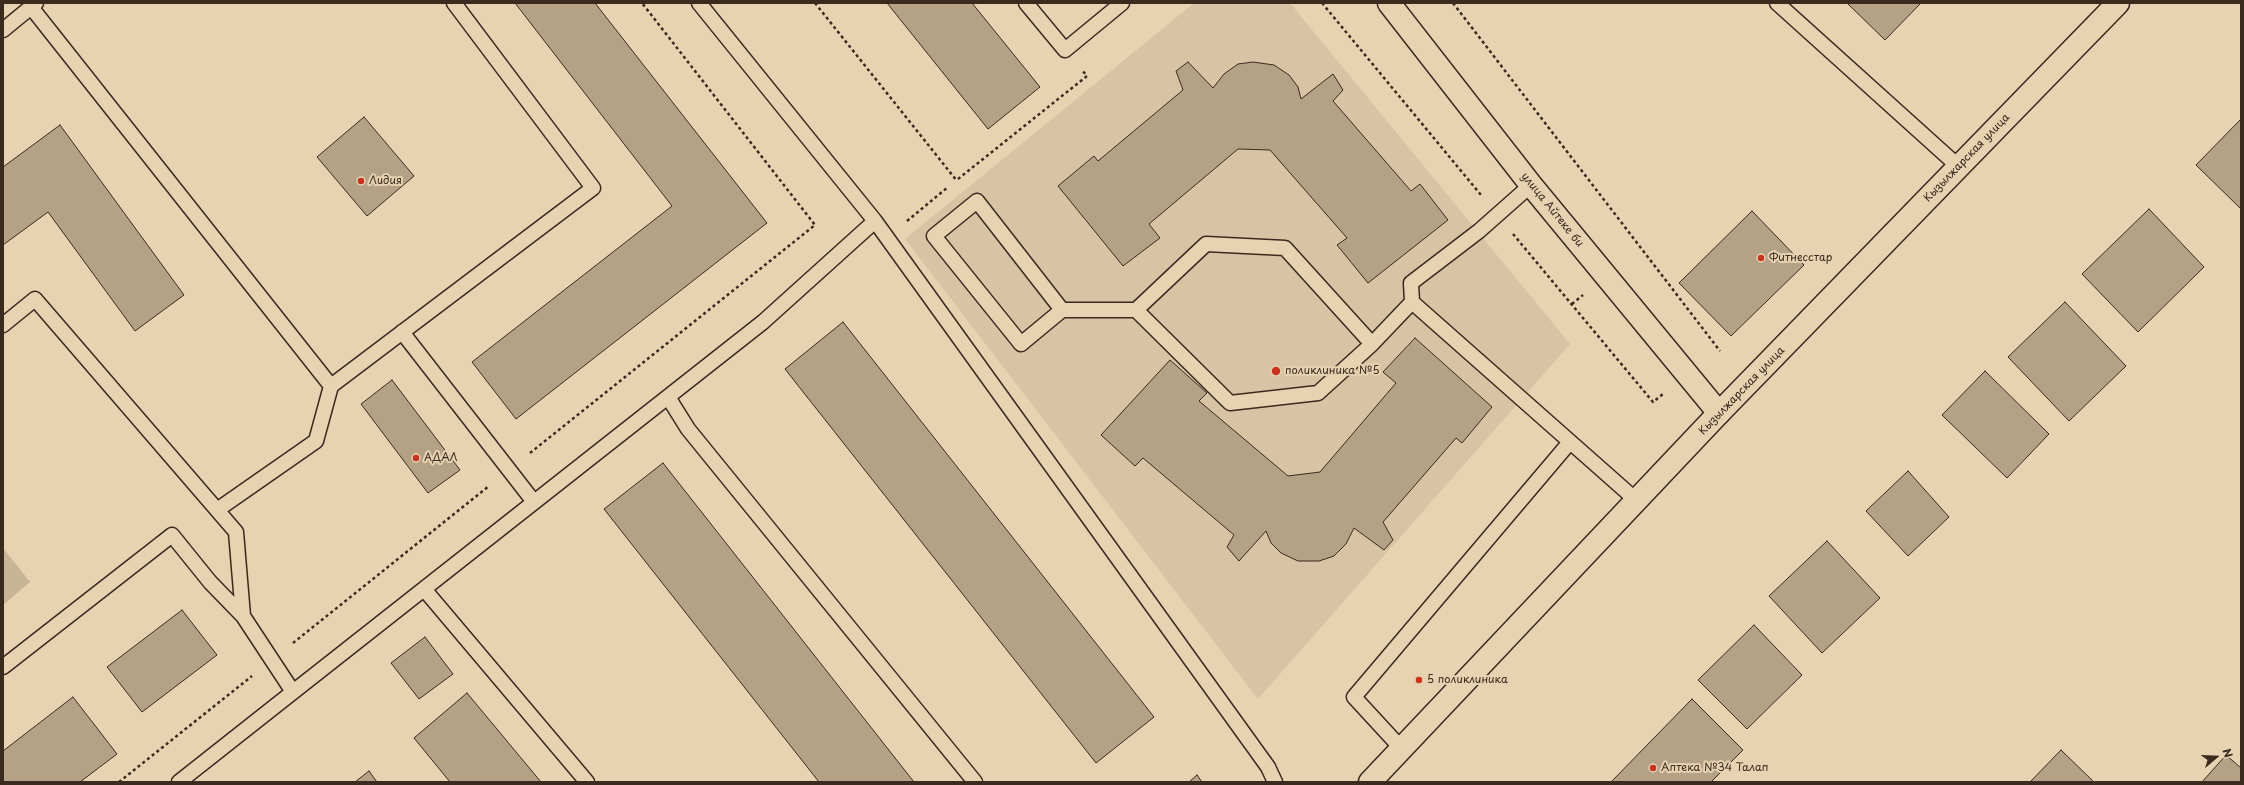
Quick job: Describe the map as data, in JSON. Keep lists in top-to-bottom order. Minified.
{"streets":{"street":["Кызылжарская улица","улица Айтеке би"]},"crossings":[["Кызылжарская улица","улица Айтеке би"]],"places":["Лидия","Фитнесстар","поликлиника №5","АДАЛ","5 поликлиника","Аптека №34 Талап"],"north":"right"}
